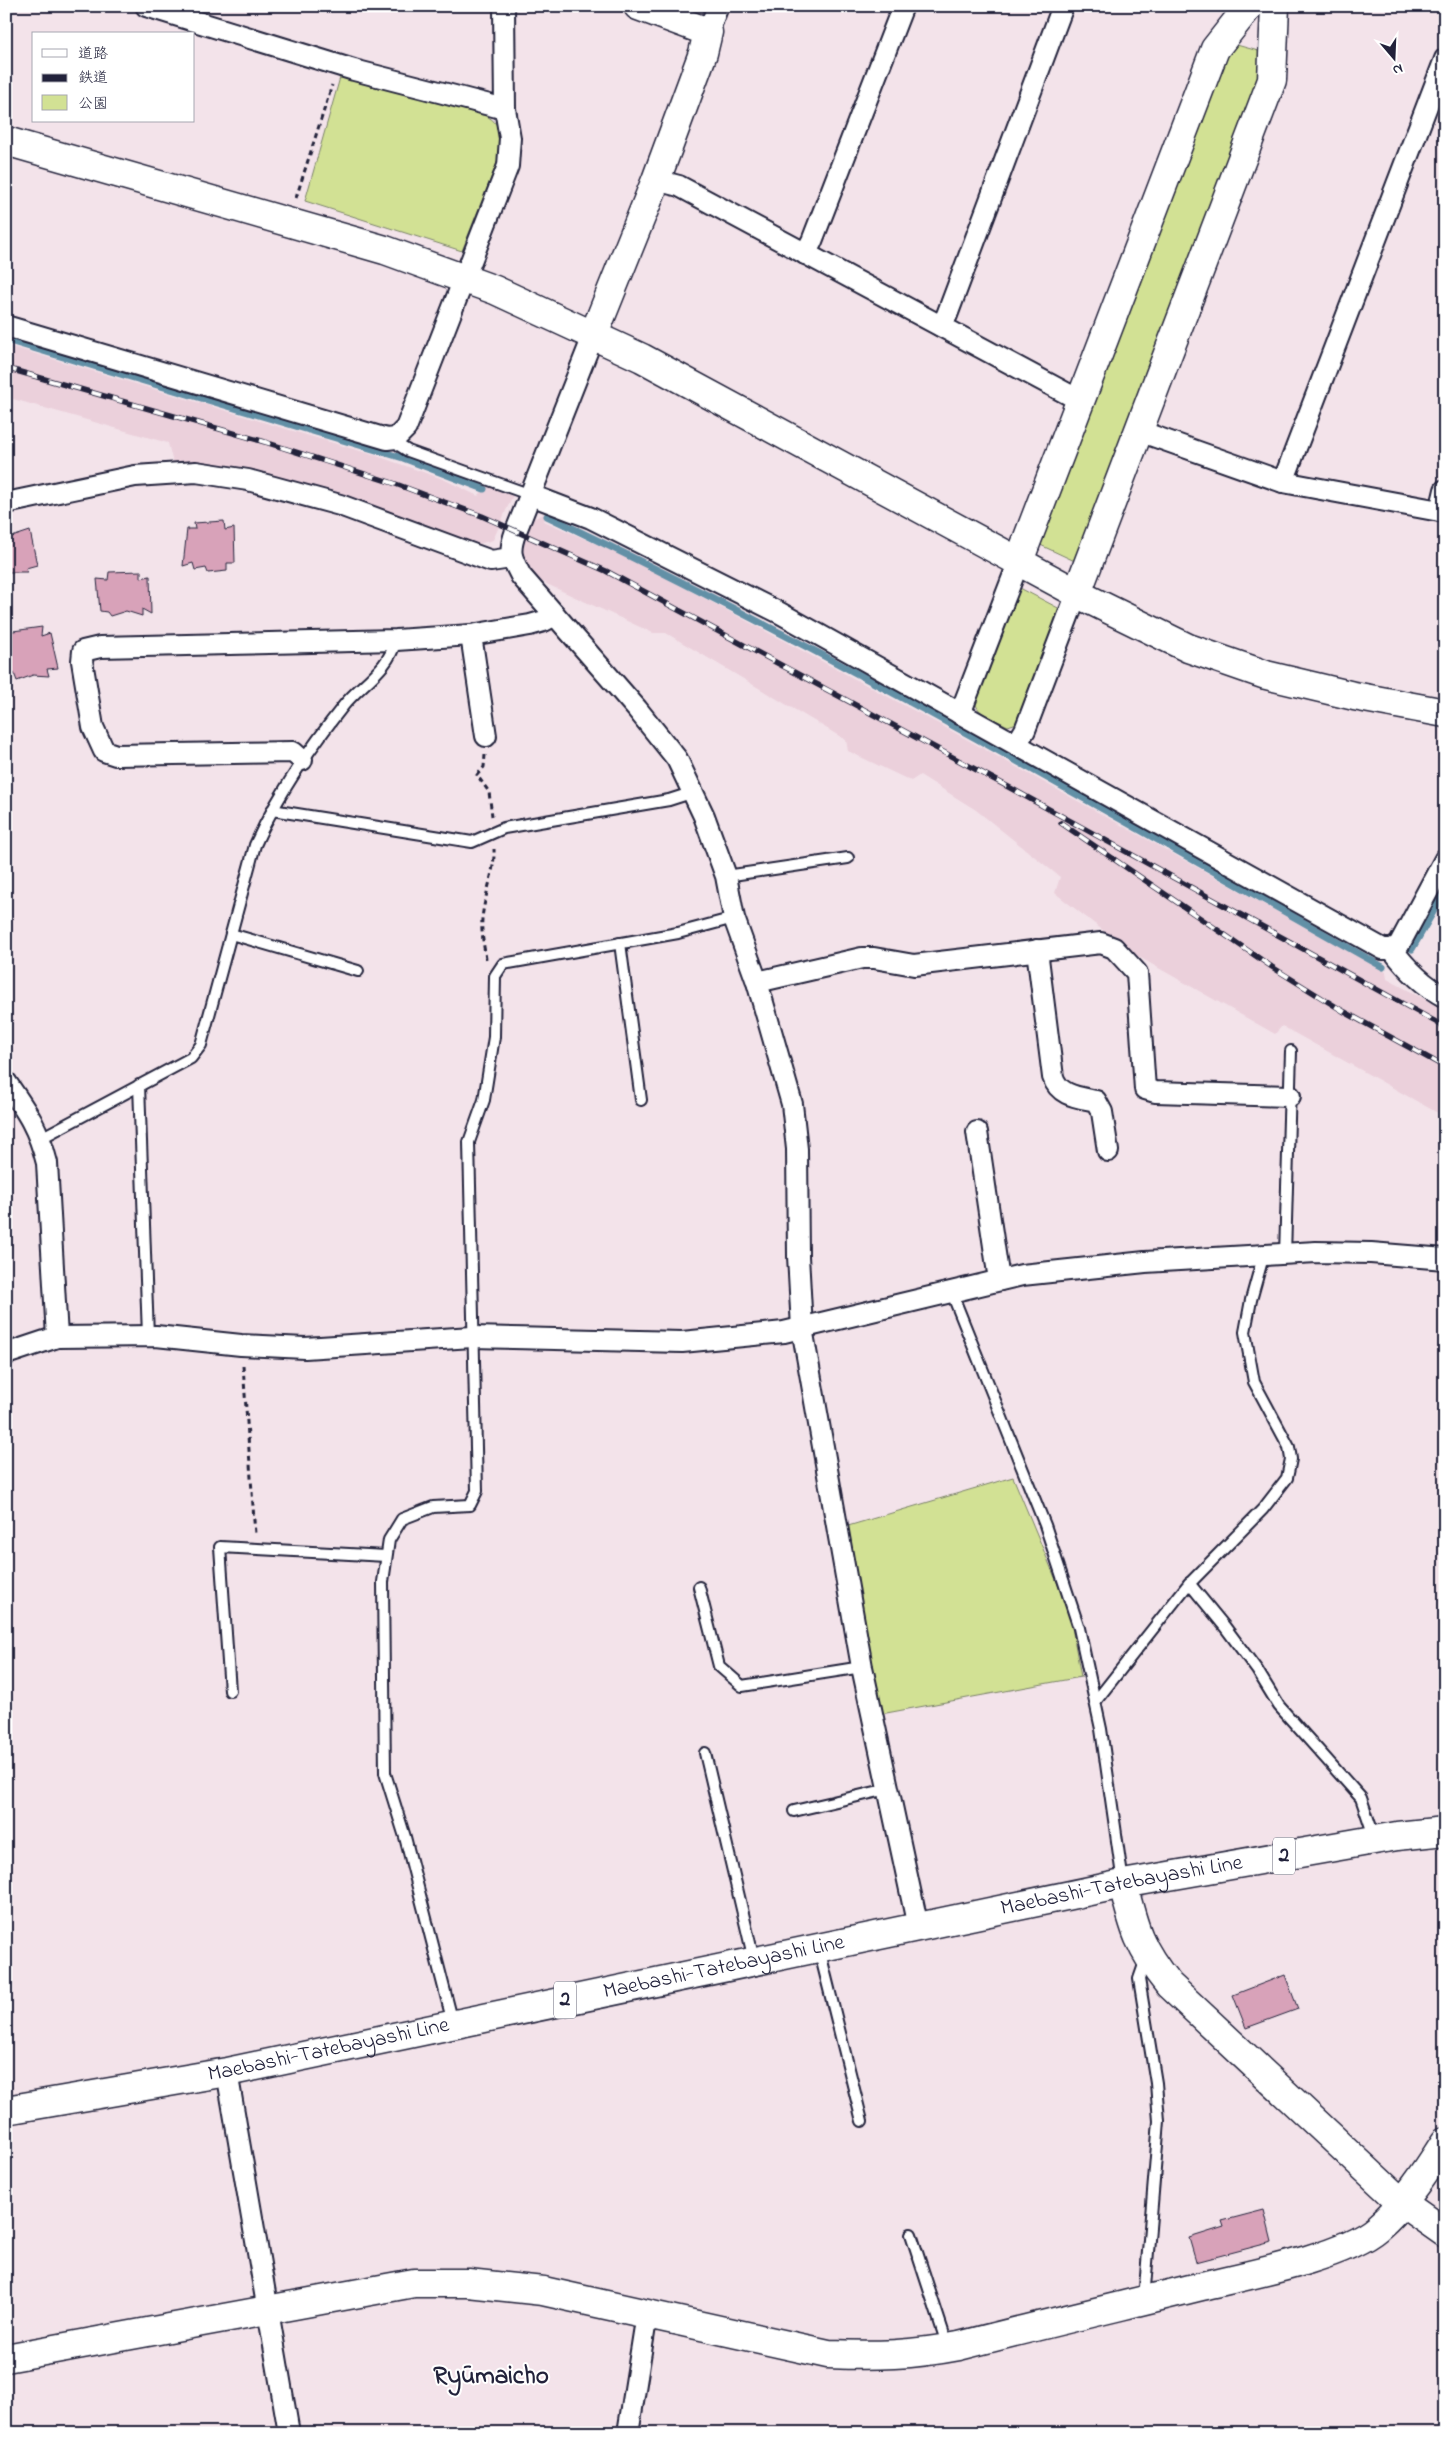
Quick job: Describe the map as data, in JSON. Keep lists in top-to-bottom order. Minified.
{"streets":{"street":["2","Maebashi-Tatebayashi Line"]},"districts":["Ryūmaicho"],"legend":["道路","鉄道","公園"],"north":"bottom"}
